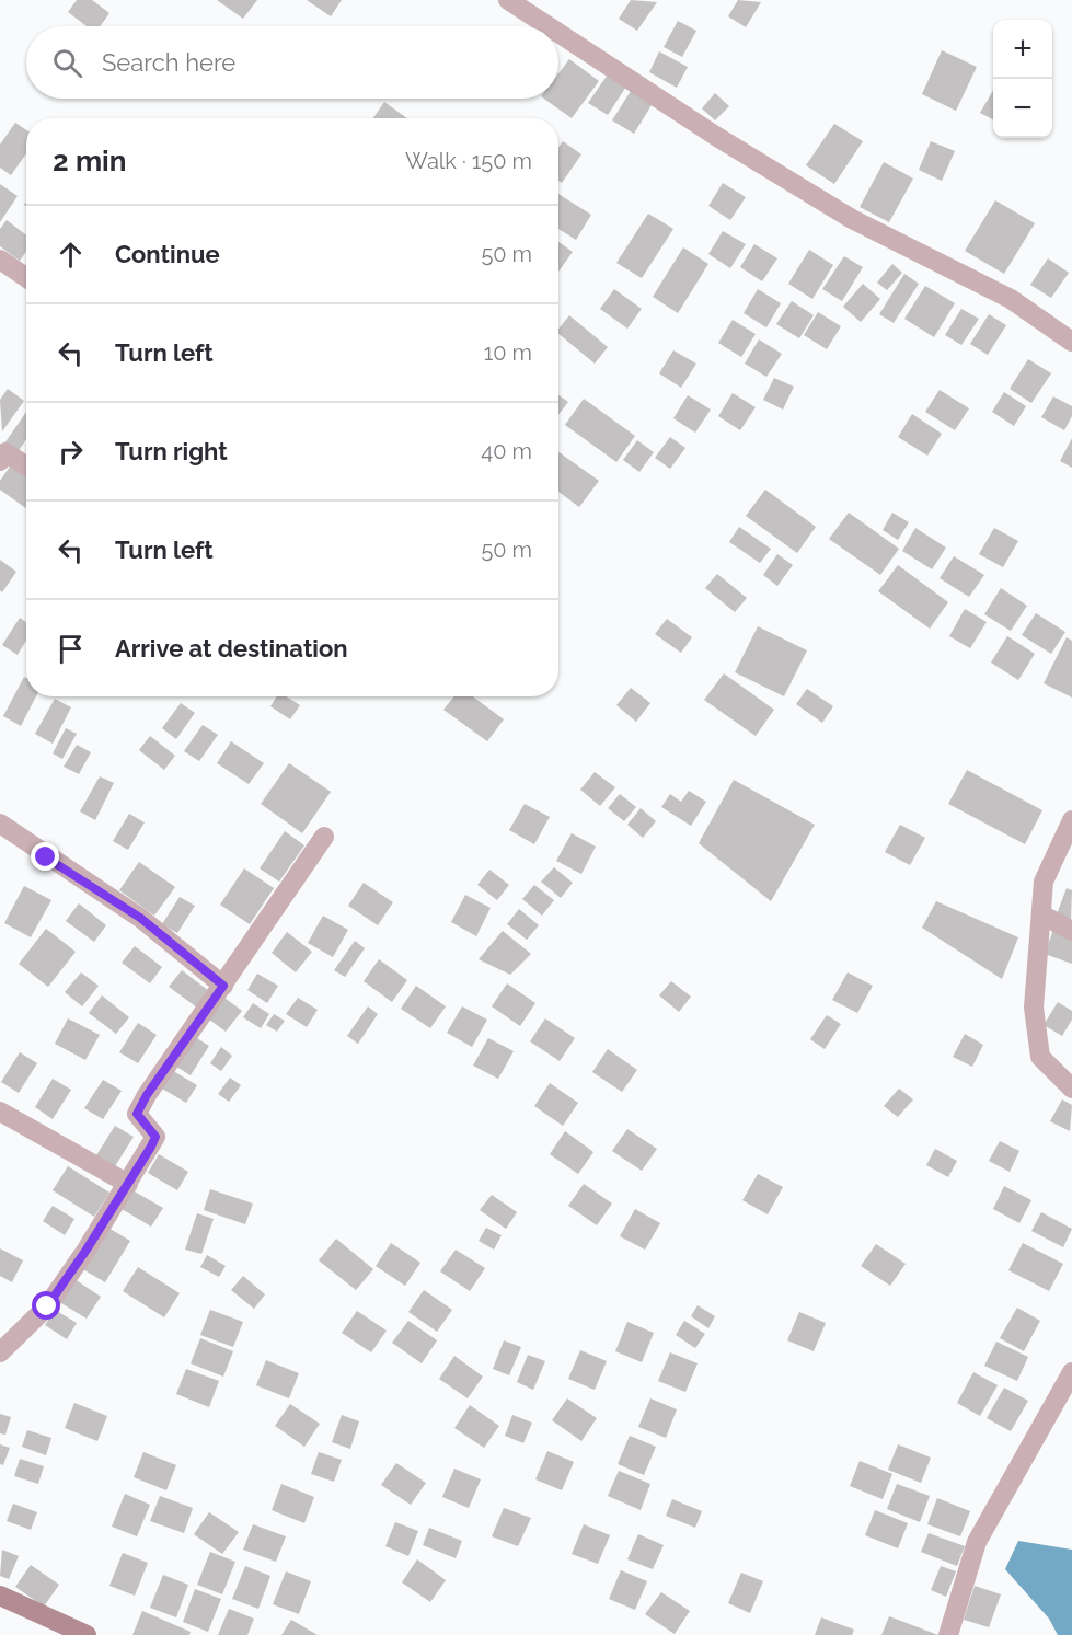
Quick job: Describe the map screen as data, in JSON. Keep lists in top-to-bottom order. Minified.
{"page":{"map_buttons":["+","−"],"search":"Search here","heading":["2 min","Walk · 150 m"],"list":[["Continue","50 m"],["Turn left","10 m"],["Turn right","40 m"],["Turn left","50 m"],"Arrive at destination"]}}
